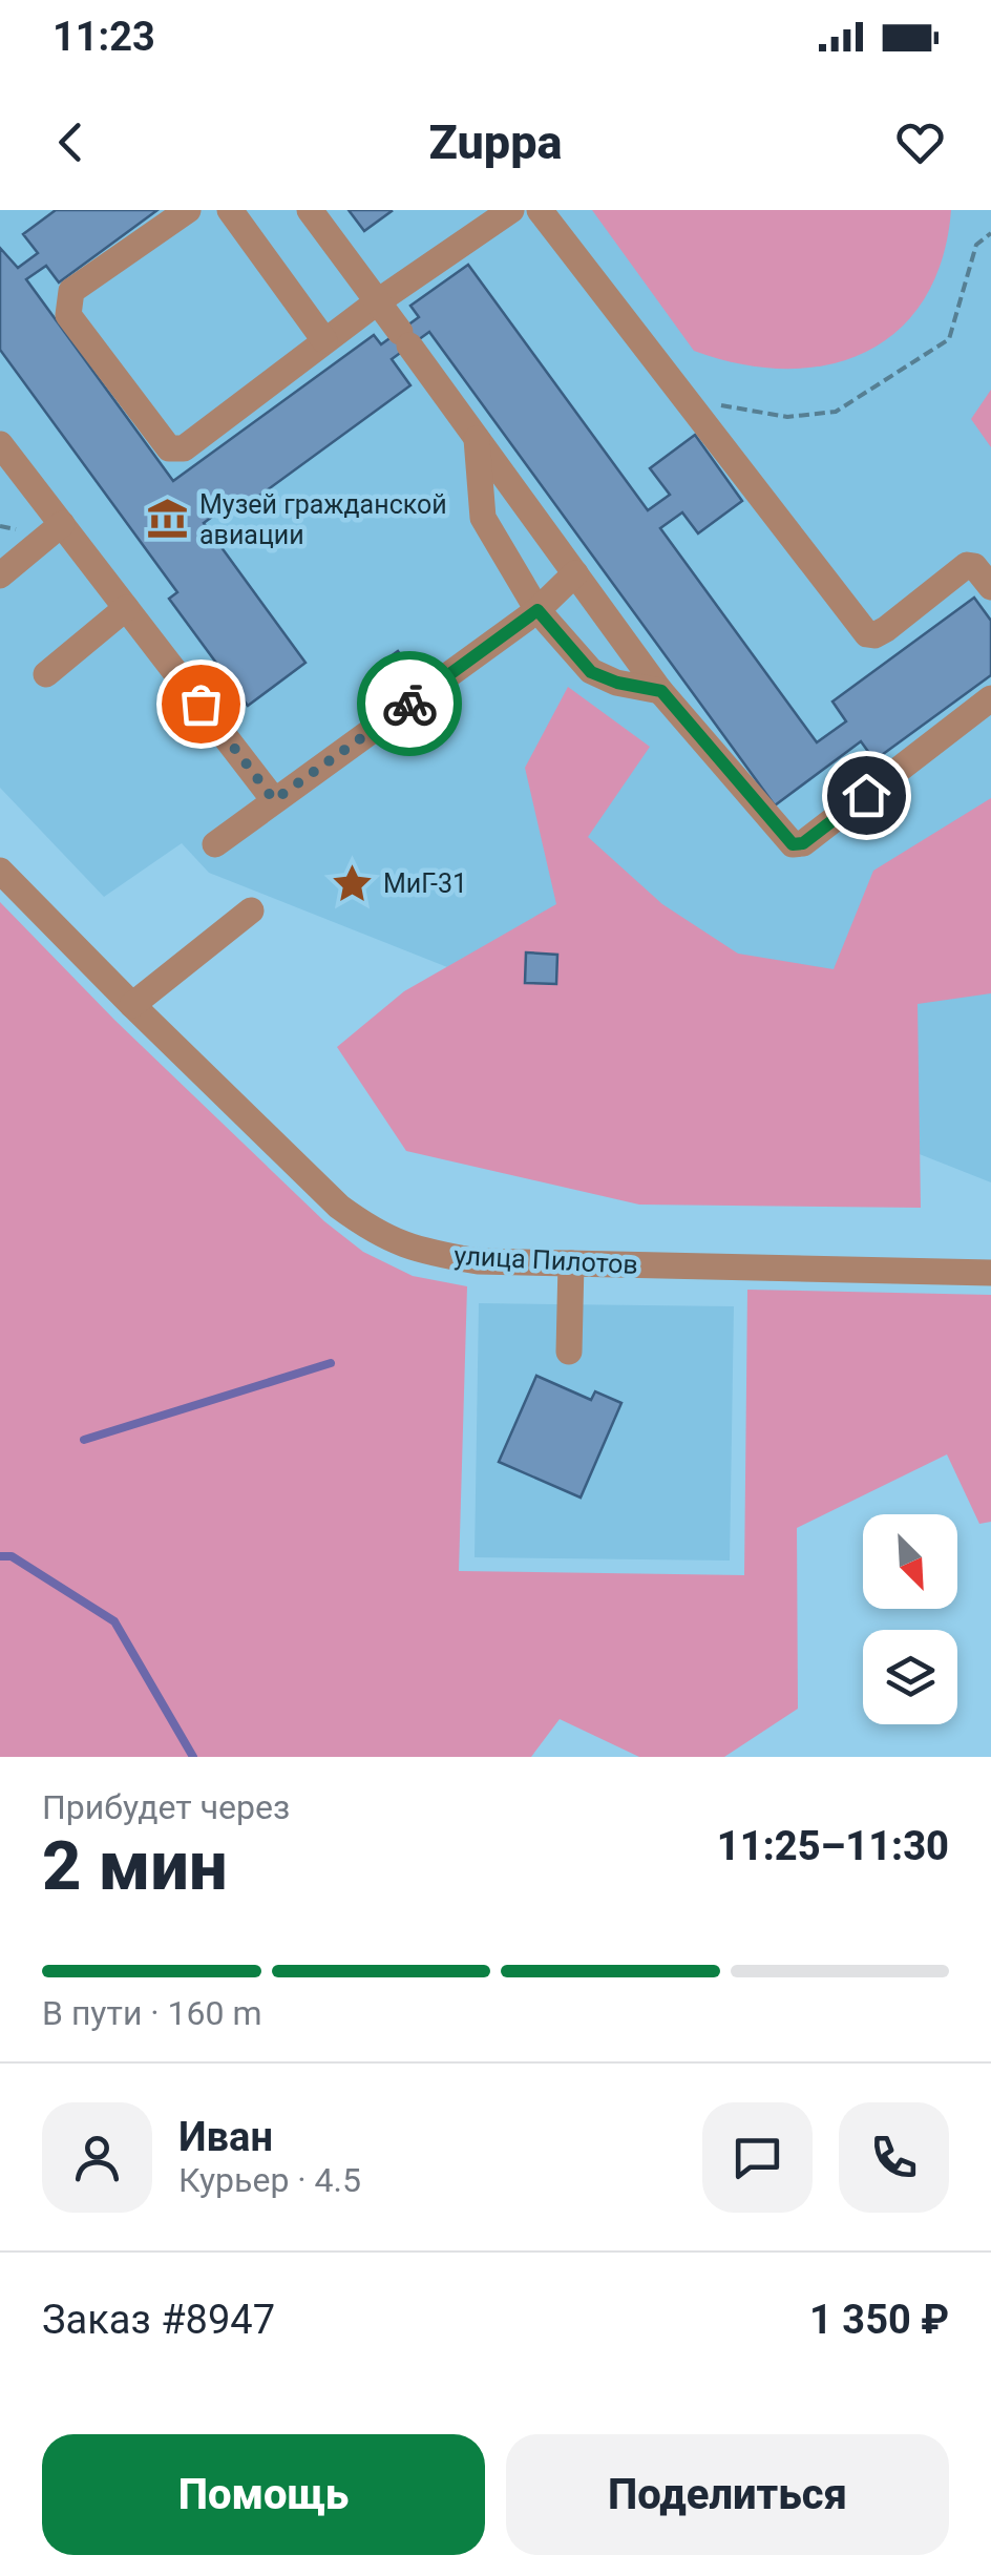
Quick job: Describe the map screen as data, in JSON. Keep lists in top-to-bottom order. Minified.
{"streets":{"street":["улица Пилотов"]},"places":{"museum":["Музей гражданской авиации"],"place":["МиГ-31"]},"north":"bottom right","page":{"status":"11:23","header":"Zuppa","heading":["2 мин","Прибудет через","11:25–11:30"],"panel":["Иван","Курьер · 4.5","Заказ #8947","1 350 ₽"],"bar":"В пути · 160 m","buttons":["Помощь","Поделиться"]}}
